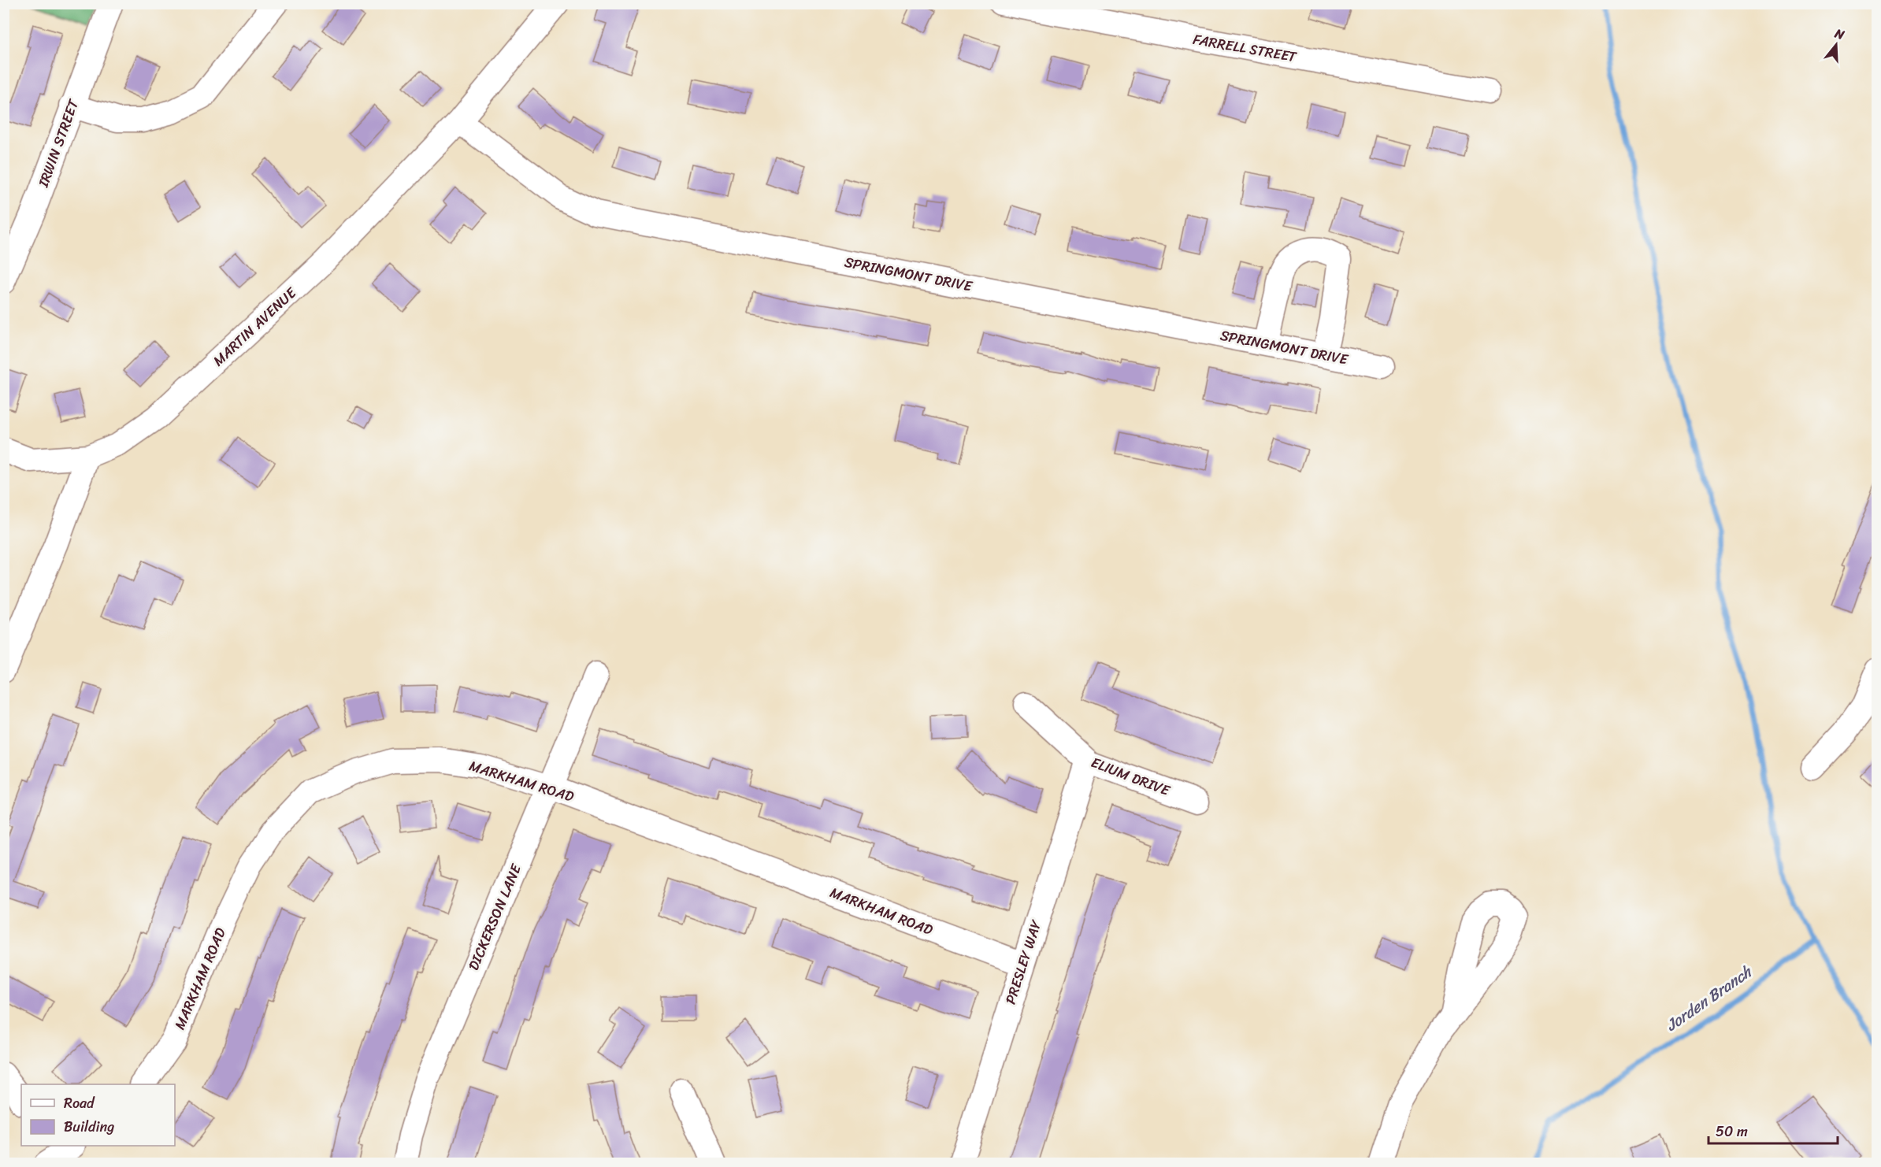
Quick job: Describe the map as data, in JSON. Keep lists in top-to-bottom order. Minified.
{"streets":{"street":["FARRELL STREET","IRWIN STREET","SPRINGMONT DRIVE","MARTIN AVENUE","ELIUM DRIVE","MARKHAM ROAD","DICKERSON LANE","PRESLEY WAY"]},"crossings":[["SPRINGMONT DRIVE","MARTIN AVENUE"],["ELIUM DRIVE","PRESLEY WAY"],["MARKHAM ROAD","DICKERSON LANE"],["MARKHAM ROAD","PRESLEY WAY"]],"water":["Jorden Branch"],"legend":["Road","Building"],"scale_bar":"50 m","north":"top"}
